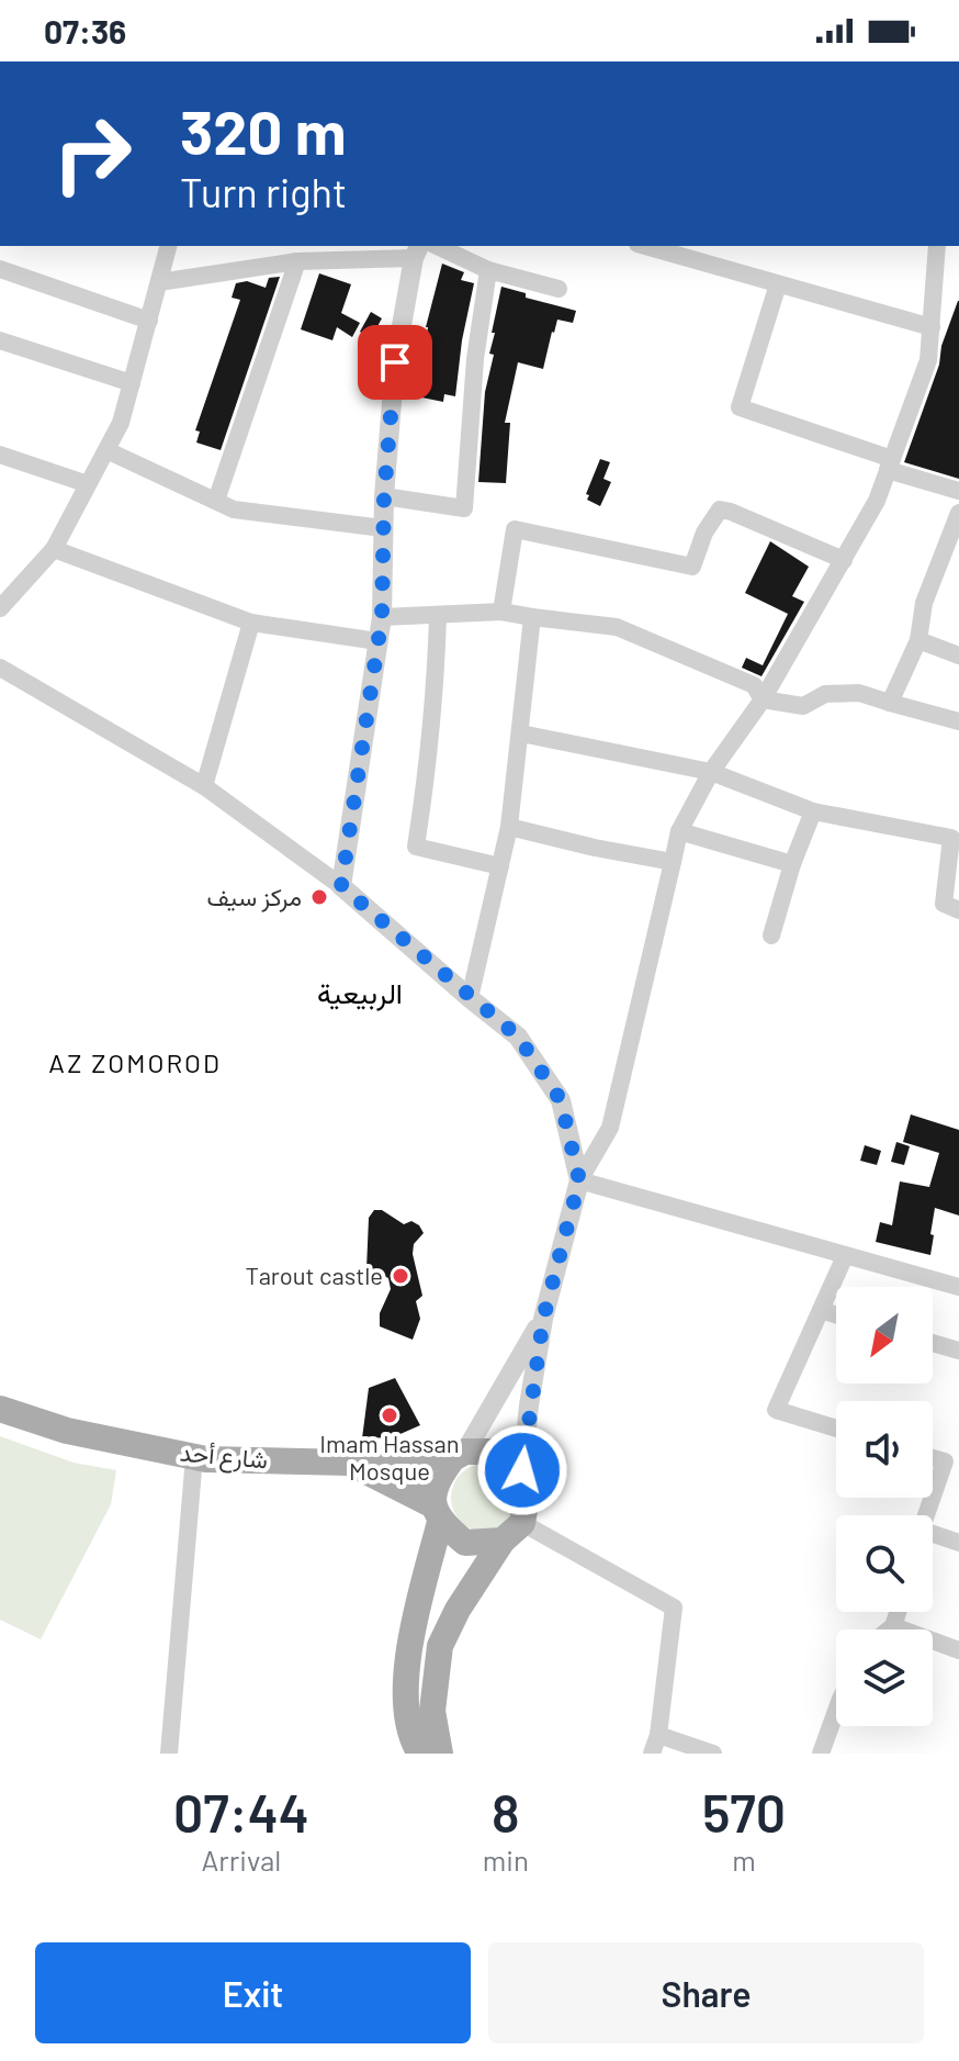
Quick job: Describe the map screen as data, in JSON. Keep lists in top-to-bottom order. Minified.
{"streets":{"main road":["شارع أحد"]},"districts":["الربيعية","AZ ZOMOROD"],"places":["مركز سيف","Tarout castle","Imam Hassan Mosque"],"north":"bottom left","page":{"status":"07:36","turn":["320 m","Turn right"],"eta":["07:44","Arrival","8","min","570","m"],"buttons":["Exit","Share"]}}
